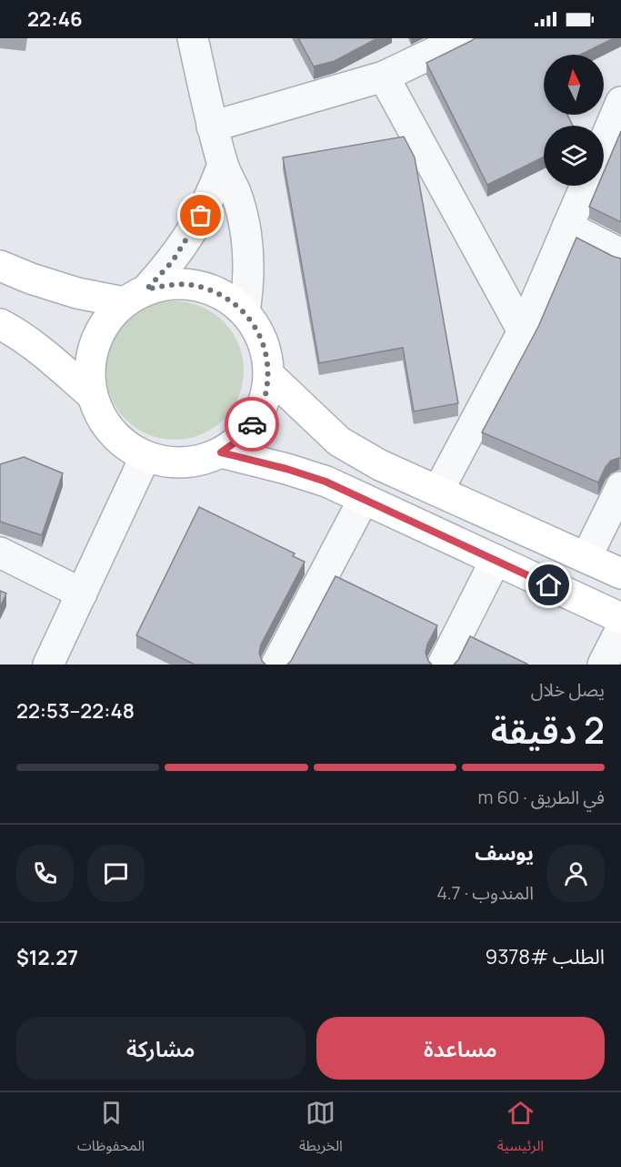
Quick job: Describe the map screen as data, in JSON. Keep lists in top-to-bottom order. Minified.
{"north":"top","page":{"status":"22:46","heading":["2 دقيقة","يصل خلال","22:48–22:53"],"panel":["يوسف","المندوب · 4.7","الطلب #9378","$12.27"],"bar":"في الطريق · 60 m","buttons":["مساعدة","مشاركة"],"tabs":["الرئيسية","الخريطة","المحفوظات"]}}
